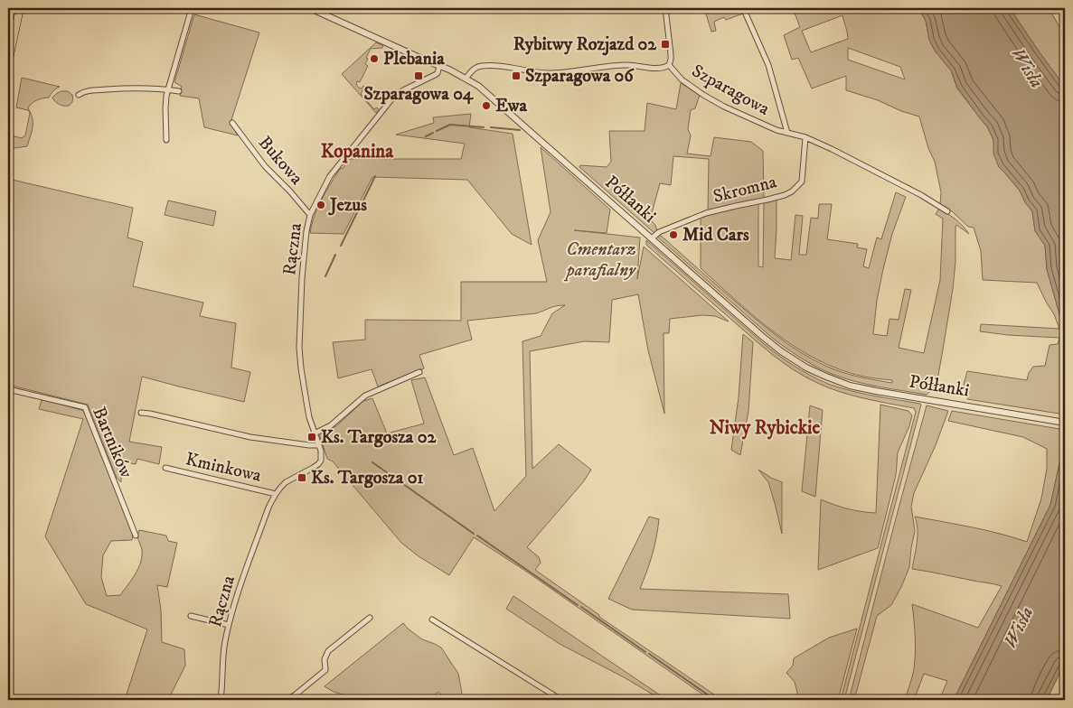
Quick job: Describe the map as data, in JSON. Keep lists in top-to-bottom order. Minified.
{"streets":{"street":["Szparagowa","Bukowa","Skromna","Półłanki","Rączna","Bartników","Kminkowa"]},"crossings":[["Szparagowa","Skromna"],["Szparagowa","Półłanki"],["Bukowa","Rączna"],["Skromna","Półłanki"],["Półłanki","Rączna"],["Rączna","Kminkowa"]],"districts":["Kopanina","Niwy Rybickie"],"water":["Wisła"],"parks":["Cmentarz parafialny"],"places":{"transit":["Rybitwy Rozjazd 02","Szparagowa 04","Szparagowa 06","Ks. Targosza 02","Ks. Targosza 01"],"other":["Plebania","Ewa","Jezus","Mid Cars"]}}
